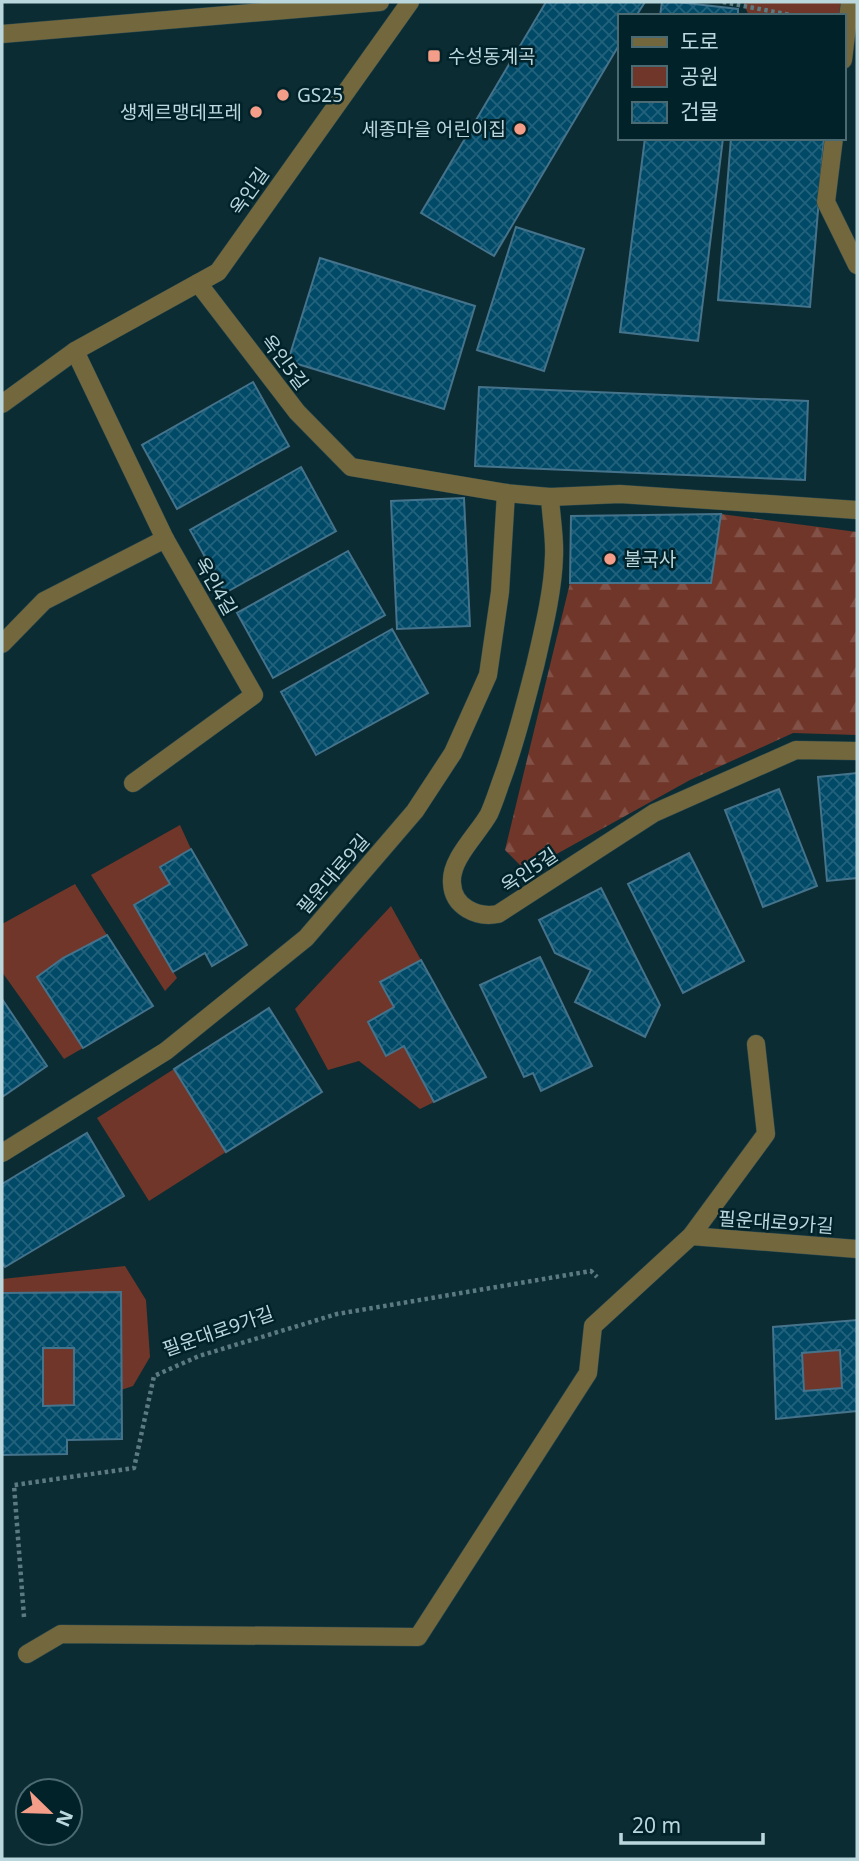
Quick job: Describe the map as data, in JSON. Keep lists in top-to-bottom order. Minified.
{"streets":{"street":["옥인길","옥인5길","옥인4길","필운대로9길","필운대로9가길"]},"crossings":[["옥인길","옥인5길"],["옥인5길","필운대로9길"]],"places":{"transit":["수성동계곡"],"other":["GS25","생제르맹데프레","세종마을 어린이집","불국사"]},"legend":["도로","공원","건물"],"scale_bar":"20 m","north":"bottom right"}
